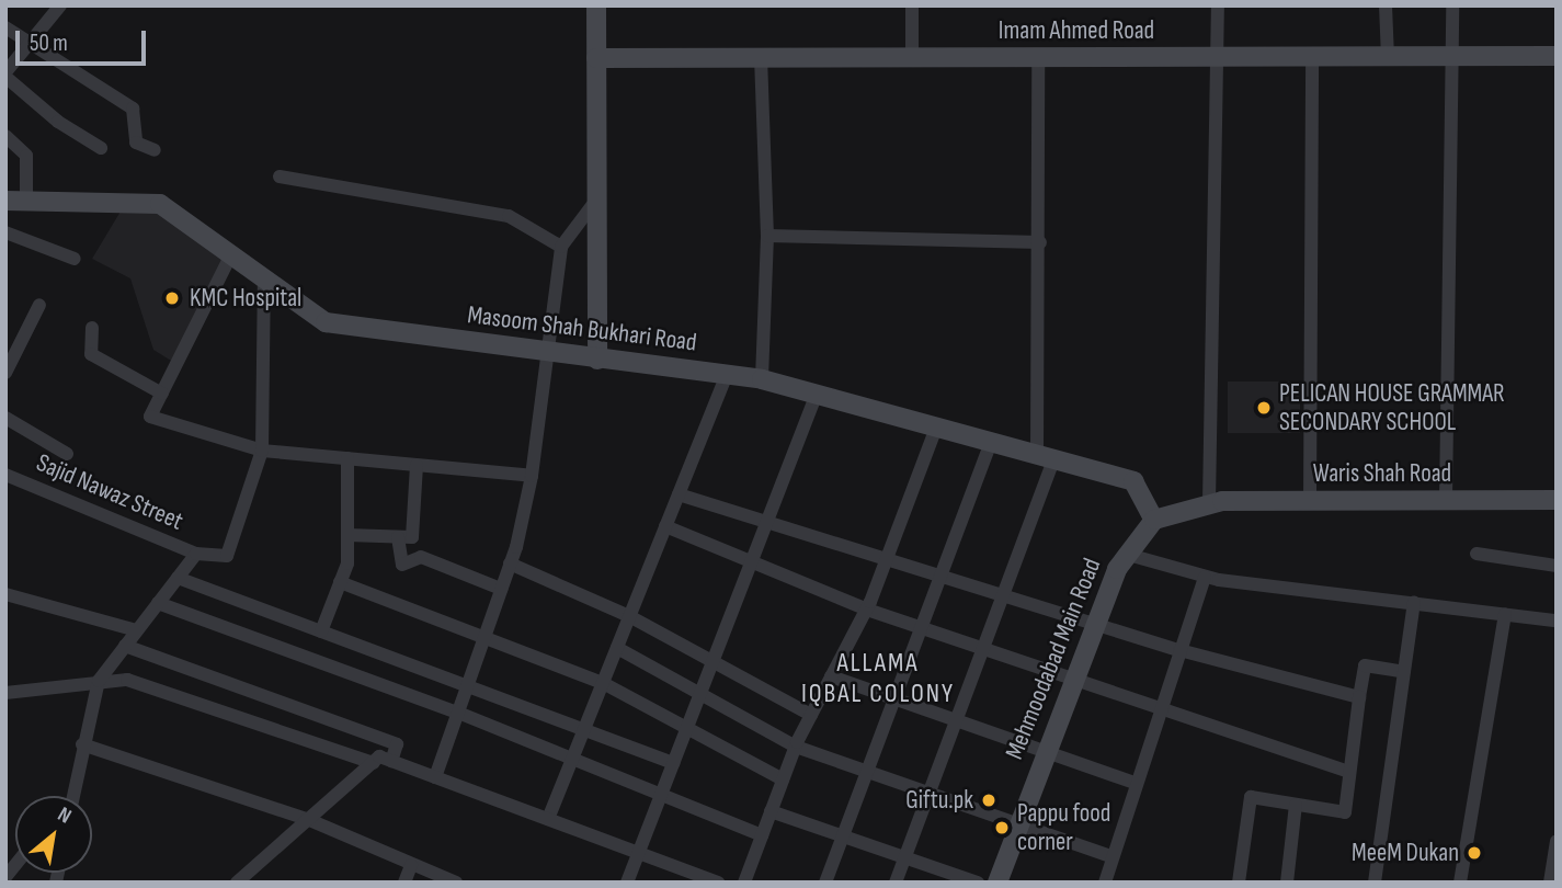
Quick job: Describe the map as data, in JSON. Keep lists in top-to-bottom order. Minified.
{"streets":{"street":["Imam Ahmed Road","Masoom Shah Bukhari Road","Waris Shah Road","Sajid Nawaz Street","Mehmoodabad Main Road"]},"crossings":[["Masoom Shah Bukhari Road","Mehmoodabad Main Road"]],"districts":["ALLAMA IQBAL COLONY"],"places":["KMC Hospital","PELICAN HOUSE GRAMMAR SECONDARY SCHOOL","Giftu.pk","Pappu food corner","MeeM Dukan"],"scale_bar":"50 m","north":"top right"}
